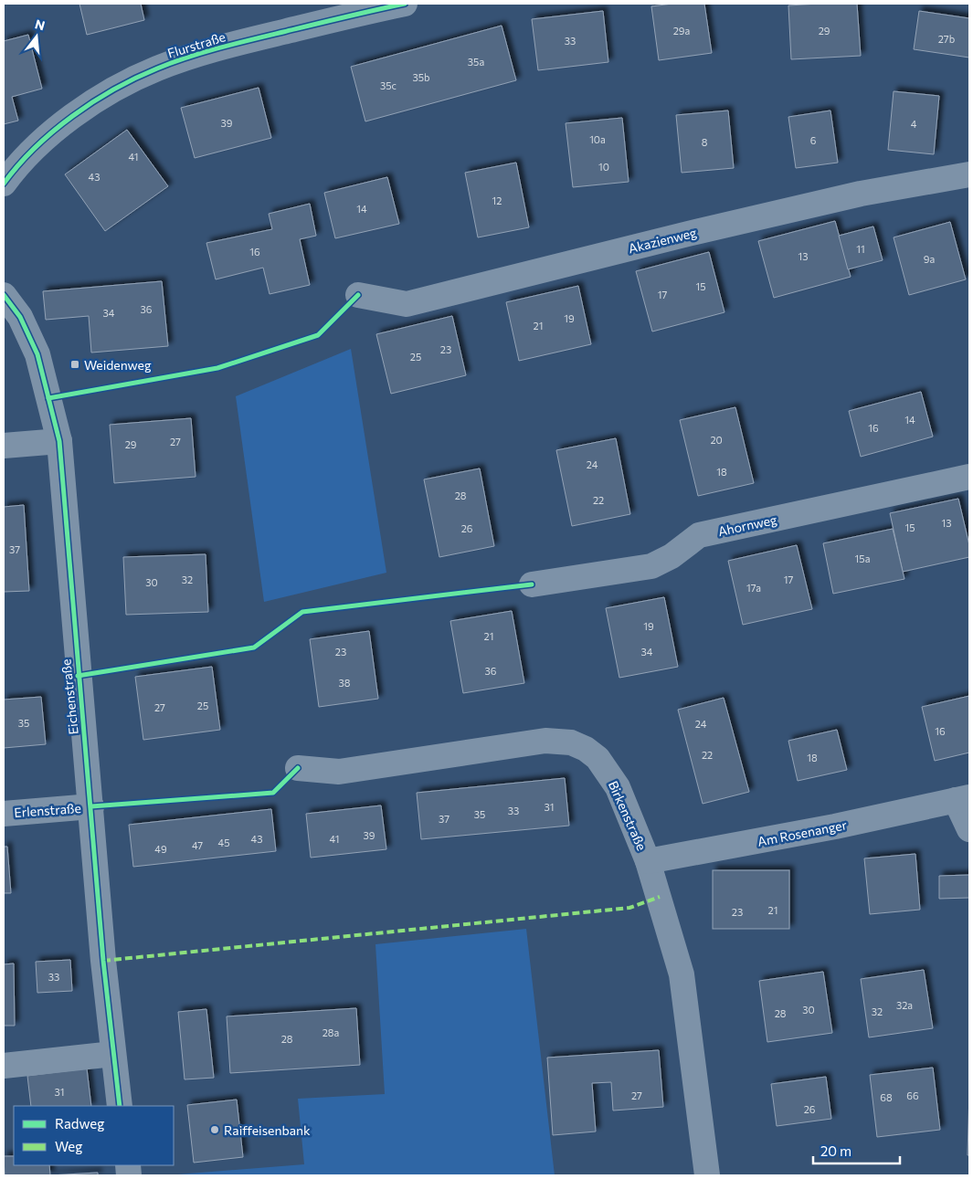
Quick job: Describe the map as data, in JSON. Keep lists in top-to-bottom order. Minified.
{"streets":{"street":["Flurstraße","Akazienweg","Ahornweg","Eichenstraße","Erlenstraße","Birkenstraße","Am Rosenanger"]},"crossings":[["Eichenstraße","Erlenstraße"],["Birkenstraße","Am Rosenanger"]],"places":{"transit":["Weidenweg"],"other":["Raiffeisenbank"]},"house_numbers":["29a","29","27b","33","35a","35b","35c","39","4","10a","6","8","41","10","43","12","14","11","16","13","9a","15","17","36","34","19","21","23","25","14","16","20","27","29","24","18","28","22","13","15","26","37","15a","32","17","30","17a","19","21","23","34","36","38","25","27","35","24","16","22","18","31","33","35","37","39","43","41","45","47","49","21","23","33","32a","30","32","28","28a","28","31","27","66","68","26"],"legend":["Radweg","Weg"],"scale_bar":"20 m","north":"top"}
